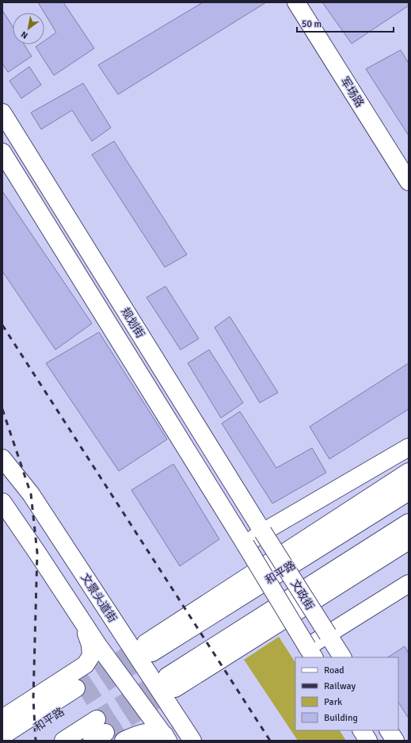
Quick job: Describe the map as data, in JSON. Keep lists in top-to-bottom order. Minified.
{"streets":{"main road":["军场路","规划街","和平路","文政街","文景头道街"]},"crossings":[["规划街","文政街"]],"legend":["Road","Railway","Park","Building"],"scale_bar":"50 m","north":"bottom left"}
